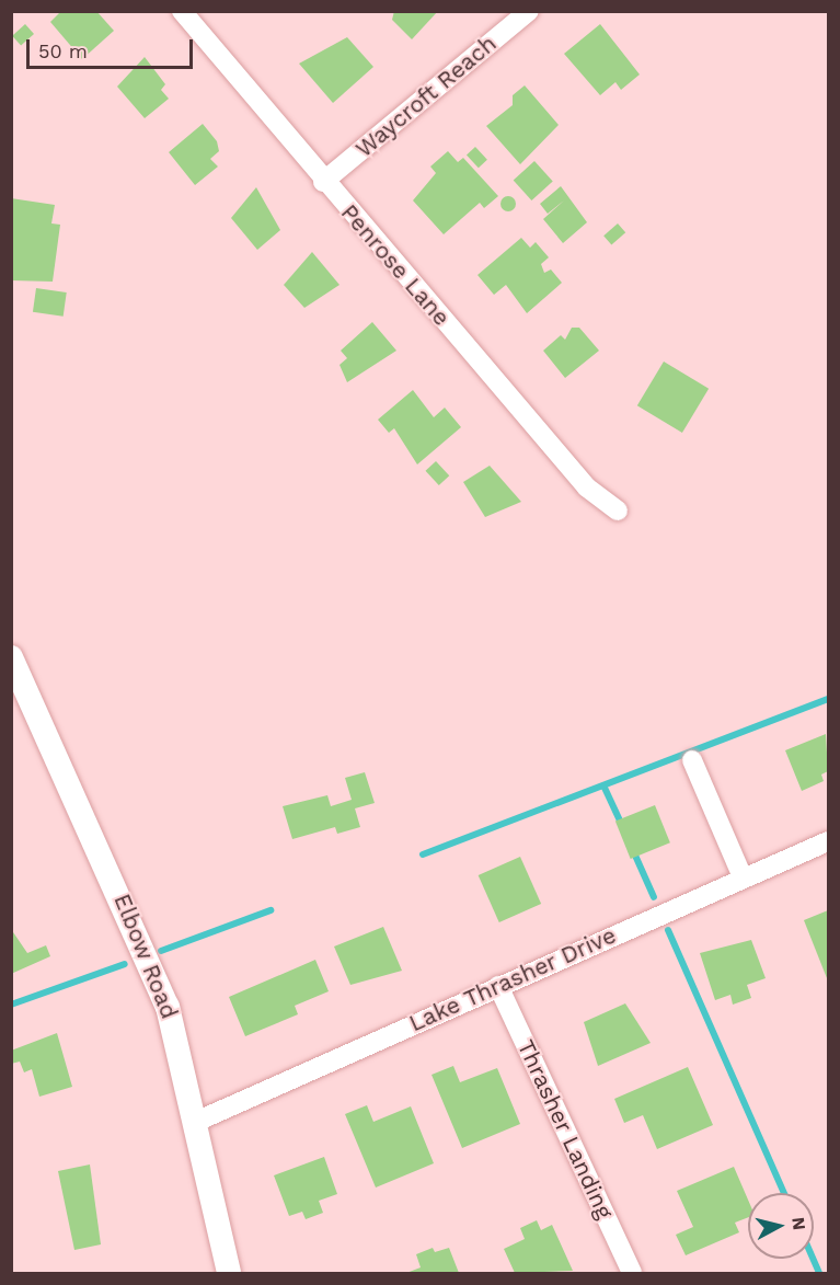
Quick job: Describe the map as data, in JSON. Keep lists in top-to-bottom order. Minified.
{"streets":{"street":["Waycroft Reach","Penrose Lane","Elbow Road","Lake Thrasher Drive","Thrasher Landing"]},"crossings":[["Waycroft Reach","Penrose Lane"],["Elbow Road","Lake Thrasher Drive"],["Lake Thrasher Drive","Thrasher Landing"]],"scale_bar":"50 m","north":"right"}
